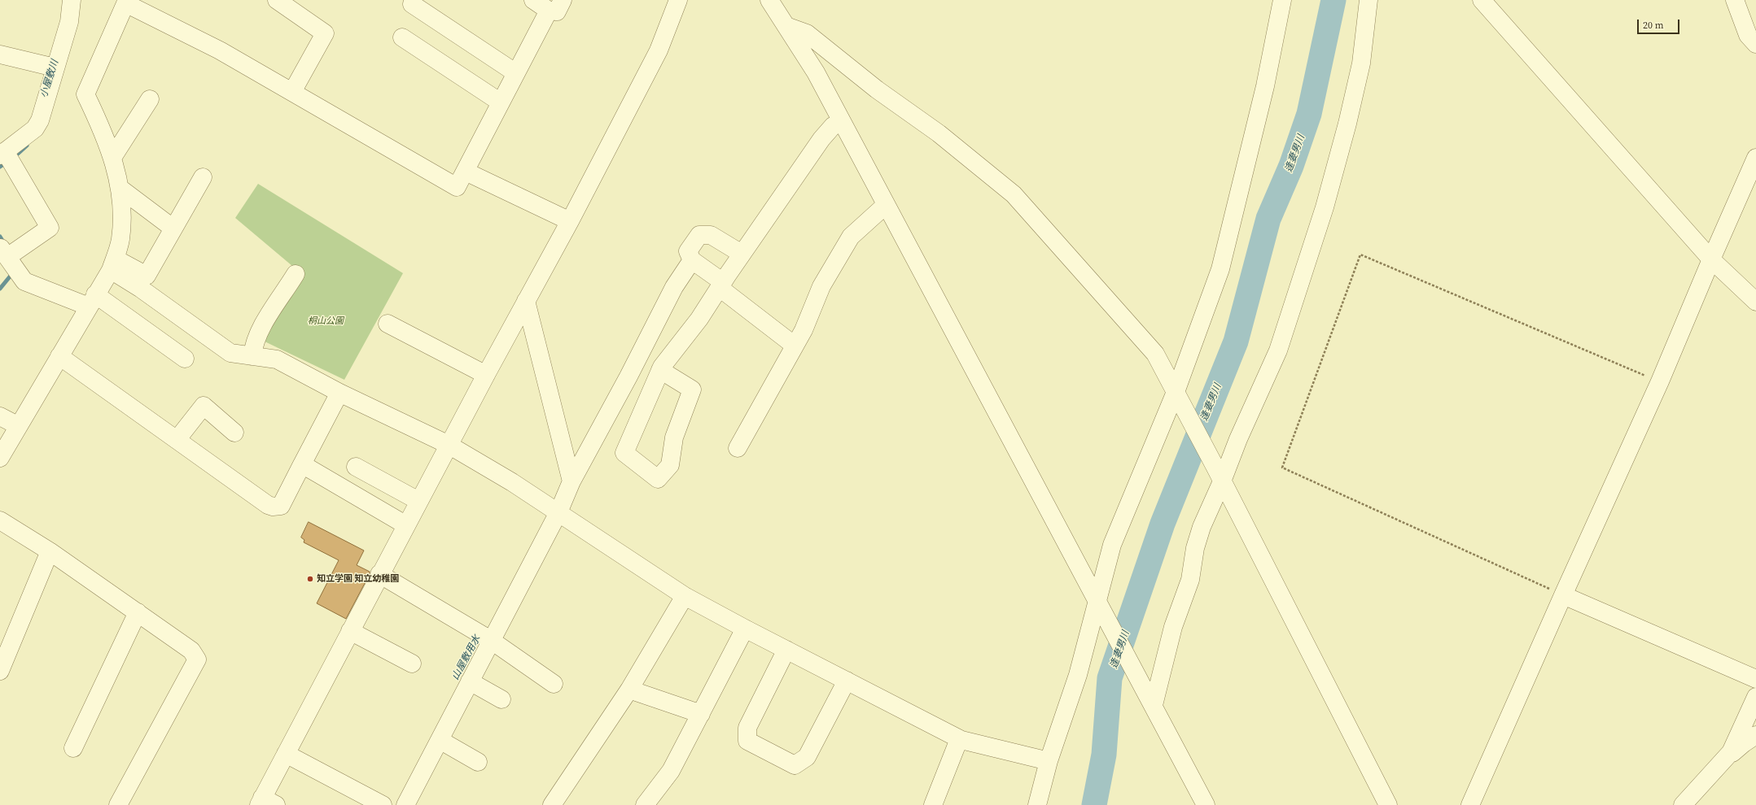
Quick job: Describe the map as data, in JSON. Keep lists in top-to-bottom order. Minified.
{"water":["小屋敷川","逢妻男川","山屋敷用水"],"parks":["桐山公園"],"places":["知立学園 知立幼稚園"],"scale_bar":"20 m"}
